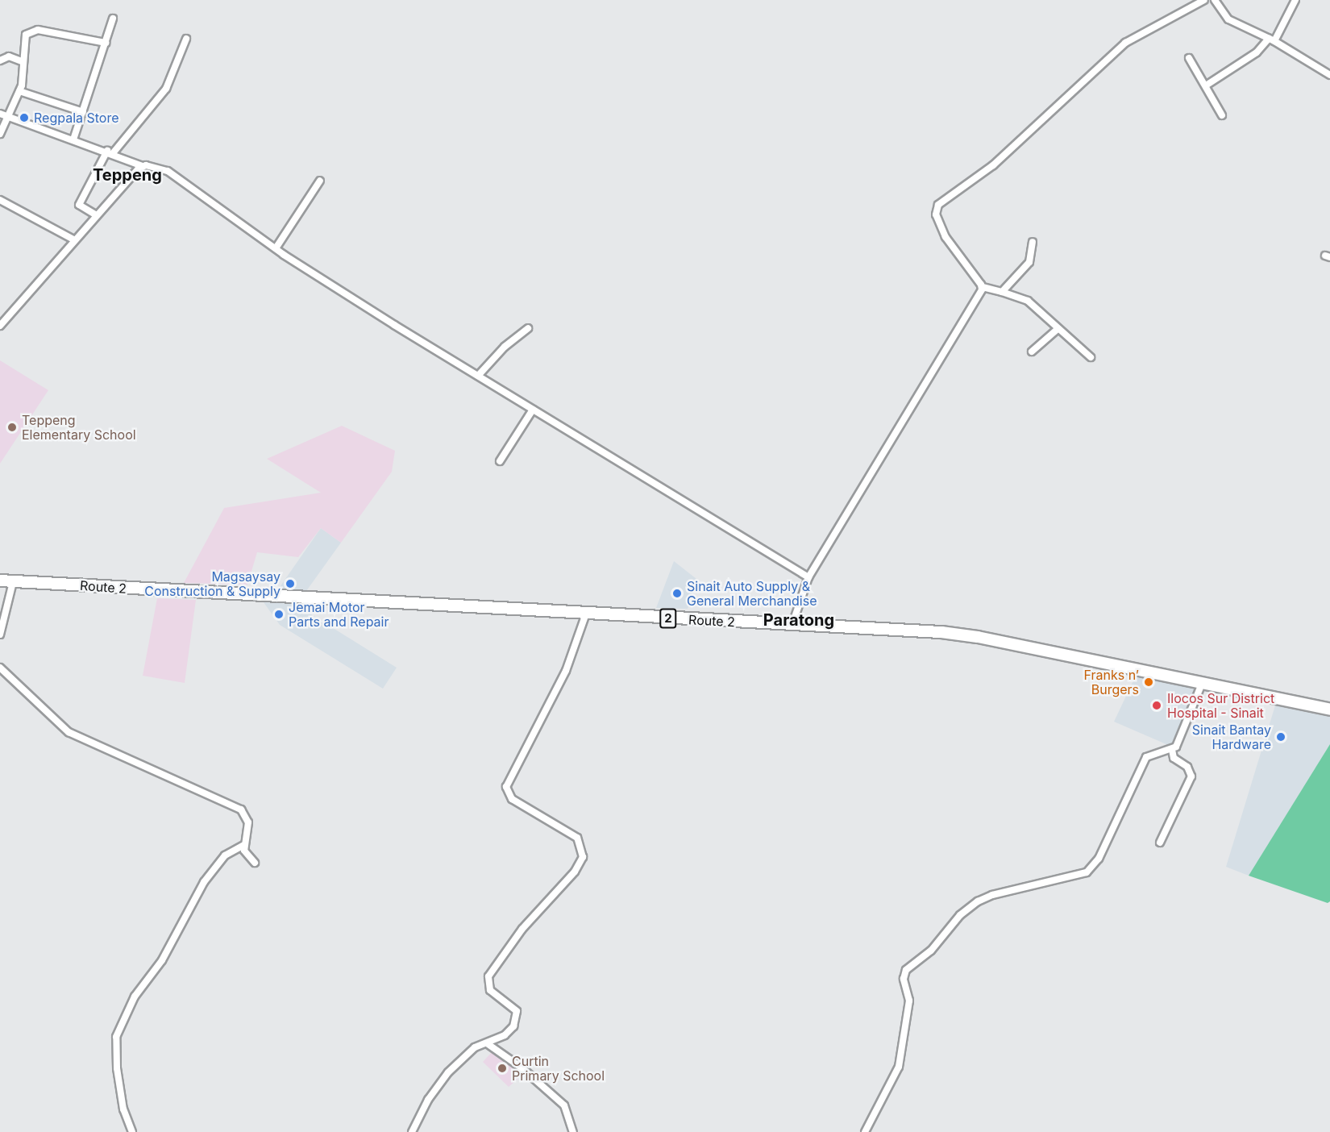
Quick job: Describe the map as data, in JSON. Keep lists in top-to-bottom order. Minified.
{"streets":{"highway":["Route 2","2"]},"districts":["Teppeng","Paratong"],"places":["Regpala Store","Teppeng Elementary School","Magsaysay Construction & Supply","Sinait Auto Supply & General Merchandise","Jemai Motor Parts and Repair","Franks n’ Burgers","Ilocos Sur District Hospital - Sinait","Sinait Bantay Hardware","Curtin Primary School"]}
